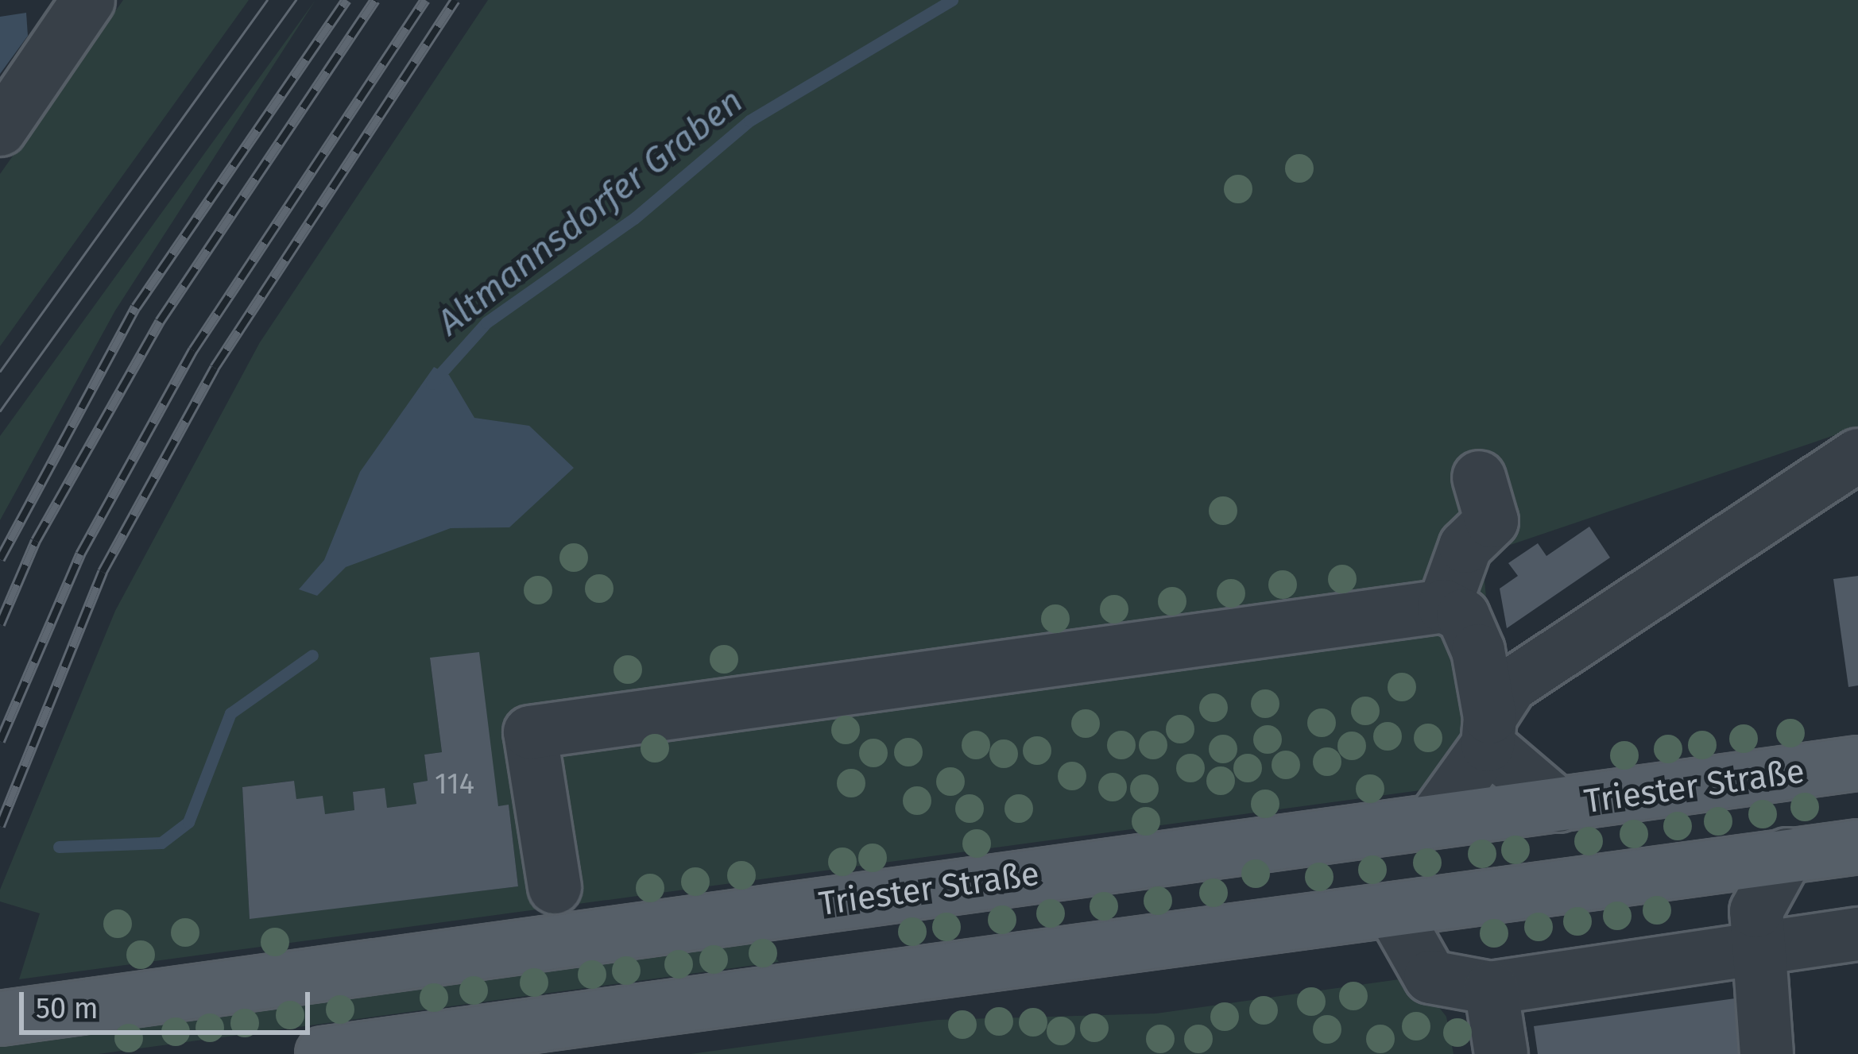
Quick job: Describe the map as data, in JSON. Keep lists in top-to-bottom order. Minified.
{"streets":{"main road":["Triester Straße"]},"water":["Altmannsdorfer Graben"],"house_numbers":["114"],"scale_bar":"50 m"}
